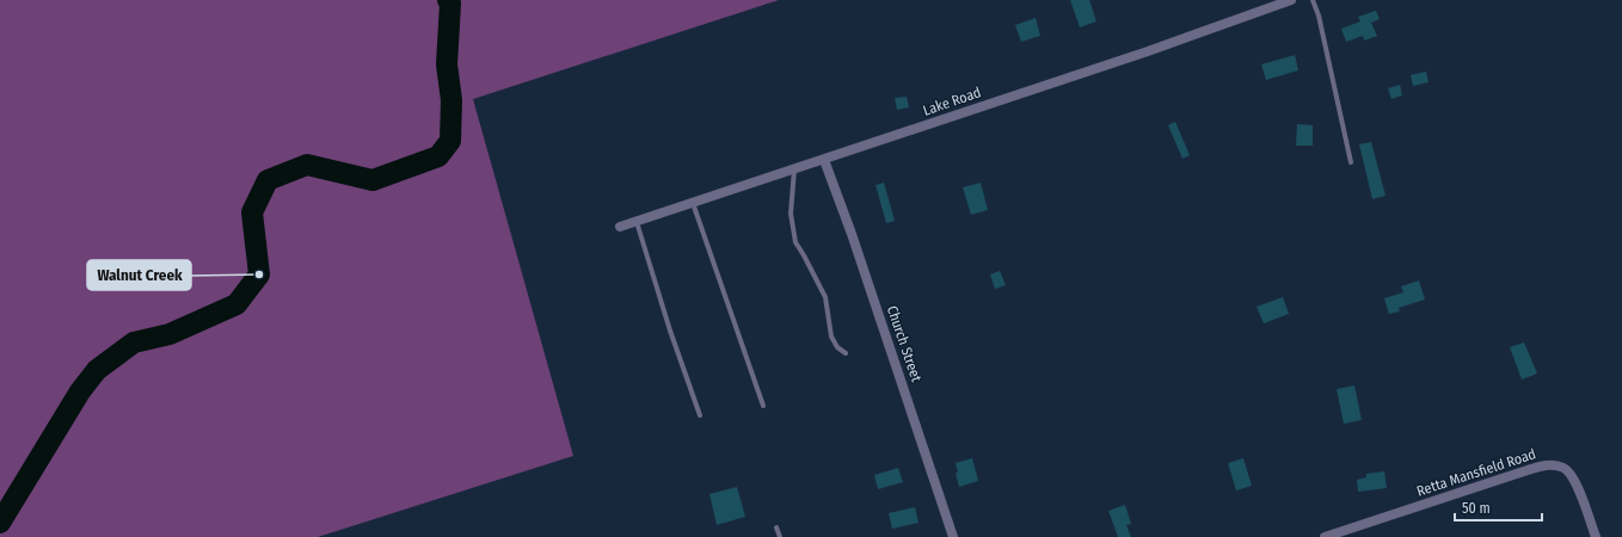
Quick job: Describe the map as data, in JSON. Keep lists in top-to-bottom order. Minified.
{"streets":{"street":["Lake Road","Church Street","Retta Mansfield Road"]},"crossings":[["Lake Road","Church Street"]],"places":["Walnut Creek"],"scale_bar":"50 m"}
